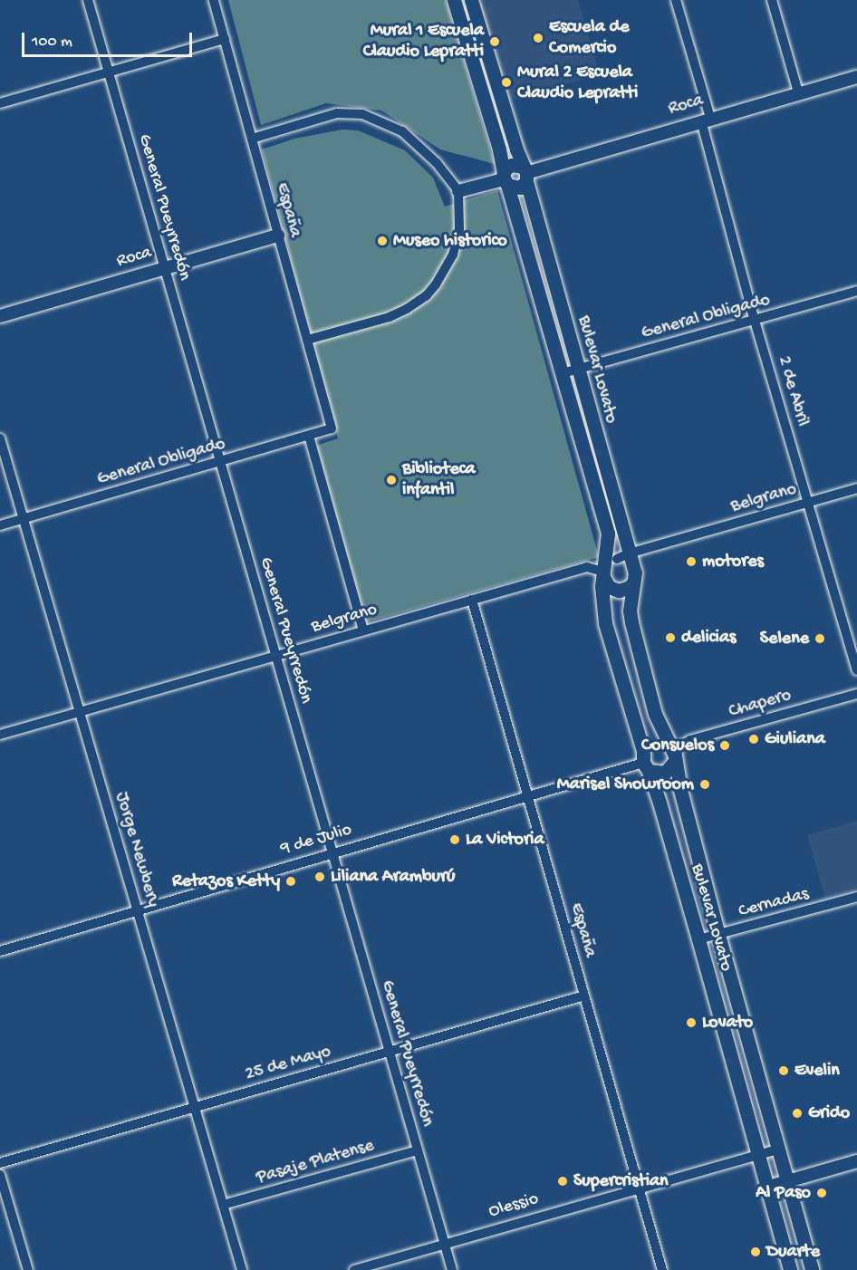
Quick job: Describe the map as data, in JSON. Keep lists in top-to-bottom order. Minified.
{"streets":{"main road":["Roca","Bulevar Lovato","9 de Julio"],"street":["General Pueyrredón","España","General Obligado","2 de Abril","Belgrano","Chapero","Jorge Newbery","Cernadas","25 de Mayo","Pasaje Platense","Olessio"]},"crossings":[["Roca","General Pueyrredón"],["Roca","España"],["Roca","Bulevar Lovato"],["Roca","2 de Abril"],["General Pueyrredón","General Obligado"],["General Pueyrredón","Belgrano"],["General Pueyrredón","9 de Julio"],["General Pueyrredón","25 de Mayo"],["General Pueyrredón","Pasaje Platense"],["General Pueyrredón","Olessio"],["España","General Obligado"],["España","Belgrano"],["España","9 de Julio"],["España","25 de Mayo"],["España","Olessio"],["General Obligado","Bulevar Lovato"],["General Obligado","2 de Abril"],["General Obligado","Jorge Newbery"],["Bulevar Lovato","Belgrano"],["Bulevar Lovato","Chapero"],["Bulevar Lovato","9 de Julio"],["Bulevar Lovato","Cernadas"],["Bulevar Lovato","Olessio"],["2 de Abril","Belgrano"],["Belgrano","Jorge Newbery"],["Chapero","9 de Julio"],["9 de Julio","Jorge Newbery"],["Jorge Newbery","25 de Mayo"],["Jorge Newbery","Pasaje Platense"]],"places":["Escuela de Comercio","Mural 1 Escuela Claudio Lepratti","Mural 2 Escuela Claudio Lepratti","Museo historico","Biblioteca infantil","motores","delicias","Selene","Giuliana","Consuelos","Marisel Showroom","La Victoria","Liliana Aramburú","Retazos Ketty","Lovato","Evelin","Grido","Supercristian","Al Paso","Duarte"],"scale_bar":"100 m"}
